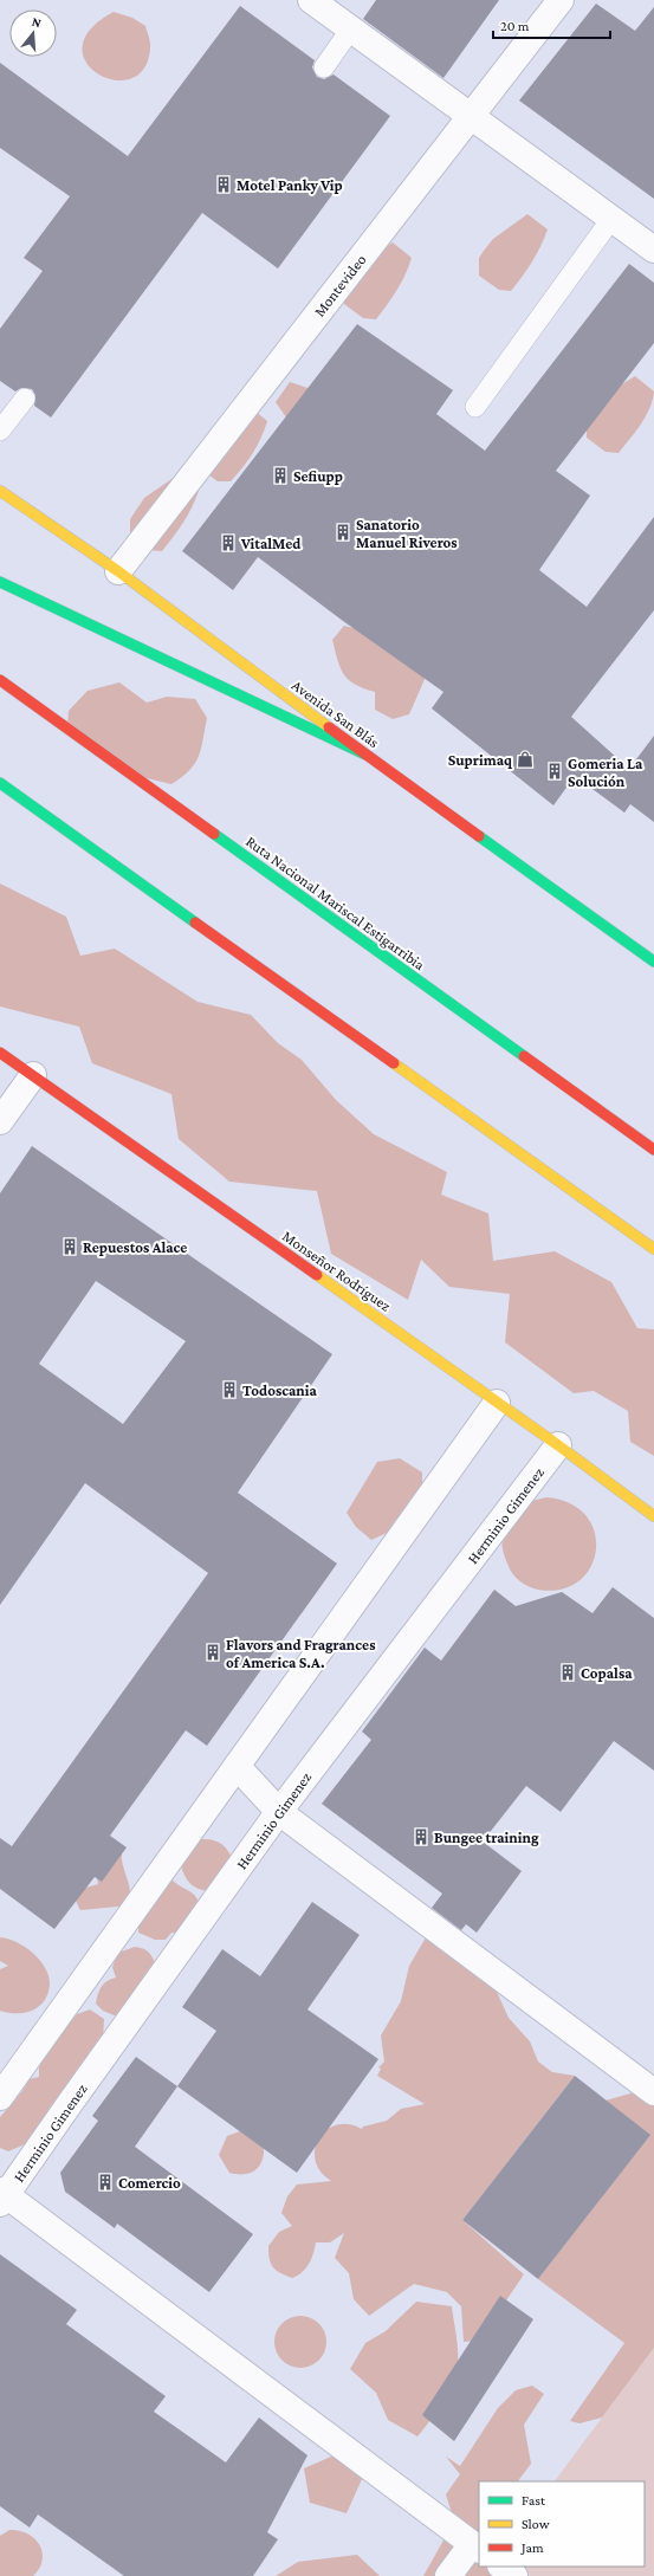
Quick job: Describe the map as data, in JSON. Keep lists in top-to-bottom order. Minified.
{"streets":{"main road":["Avenida San Blás","Ruta Nacional Mariscal Estigarribia","Monseñor Rodríguez"],"street":["Montevideo","Herminio Gimenez"]},"crossings":[["Montevideo","Avenida San Blás"],["Monseñor Rodríguez","Herminio Gimenez"]],"places":{"building":["Motel Panky Vip","Sefiupp","Sanatorio Manuel Riveros","VitalMed","Gomeria La Solución","Repuestos Alace","Todoscania","Flavors and Fragrances of America S.A.","Copalsa","Bungee training","Comercio"],"shop":["Suprimaq"]},"legend":["Fast","Slow","Jam"],"scale_bar":"20 m","north":"top"}
